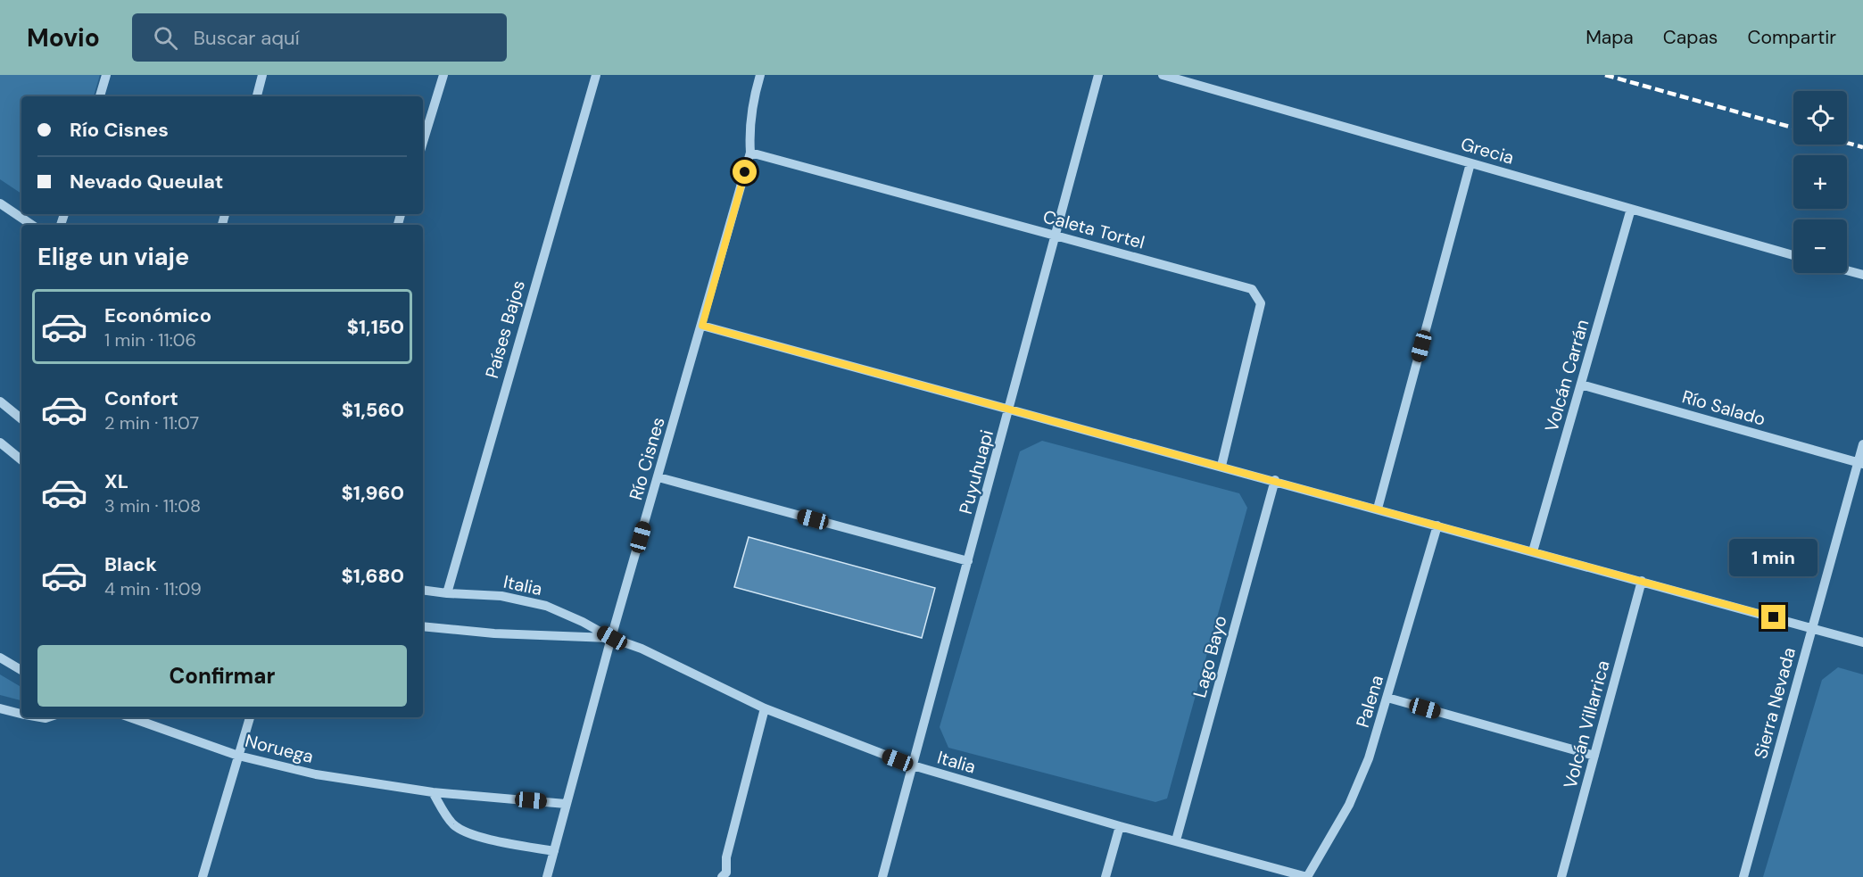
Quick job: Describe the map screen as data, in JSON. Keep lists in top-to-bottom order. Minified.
{"streets":{"street":["Grecia","Caleta Tortel","Países Bajos","Volcán Carrán","Río Salado","Río Cisnes","Puyuhuapi","Italia","Lago Bayo","Palena","Sierra Nevada","Volcán Villarrica","Noruega"]},"crossings":[["Grecia","Volcán Carrán"],["Caleta Tortel","Río Cisnes"],["Caleta Tortel","Puyuhuapi"],["Países Bajos","Italia"],["Volcán Carrán","Río Salado"],["Río Salado","Sierra Nevada"],["Río Cisnes","Italia"],["Río Cisnes","Noruega"],["Puyuhuapi","Italia"],["Italia","Lago Bayo"],["Italia","Palena"]],"page":{"header":"Movio","search":"Buscar aquí","nav":["Mapa","Capas","Compartir"],"map_buttons":["+","−"],"banner":["Río Cisnes","Nevado Queulat"],"heading":"Elige un viaje","list":[{"name":"Económico","note":"1 min · 11:06","value":"$1,150"},{"name":"Confort","note":"2 min · 11:07","value":"$1,560"},{"name":"XL","note":"3 min · 11:08","value":"$1,960"},{"name":"Black","note":"4 min · 11:09","value":"$1,680"}],"bubble":"1 min","buttons":"Confirmar"}}
